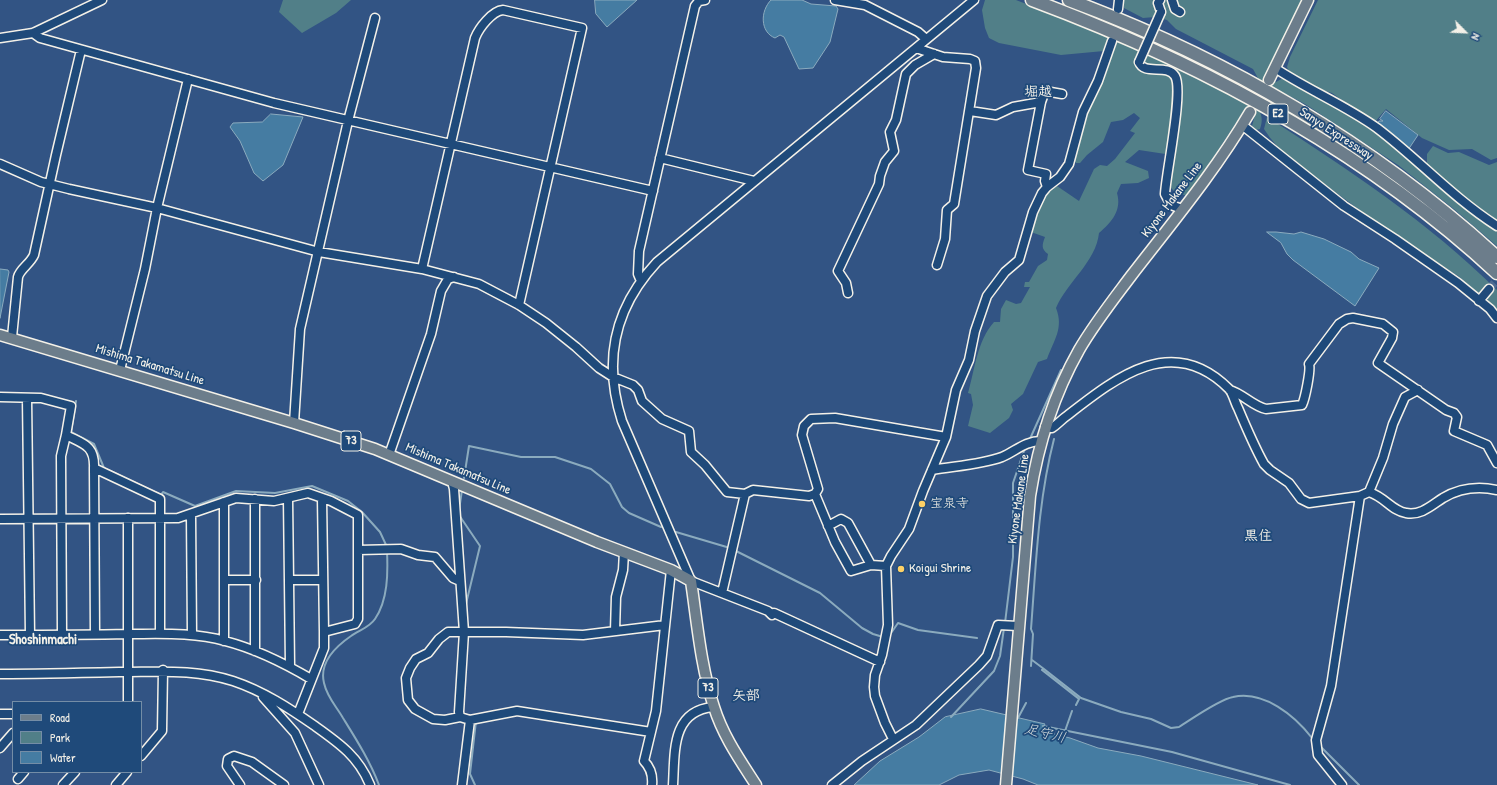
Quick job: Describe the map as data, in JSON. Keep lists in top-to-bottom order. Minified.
{"streets":{"highway":["E2","Sanyo Expressway"],"main road":["Kiyone Makane Line","Mishima Takamatsu Line","73"]},"crossings":[["Mishima Takamatsu Line","73"]],"districts":["堀越","黒住","Shoshinmachi","矢部"],"water":["足守川"],"places":["宝泉寺","Koigui Shrine"],"legend":["Road","Park","Water"],"north":"bottom right"}
